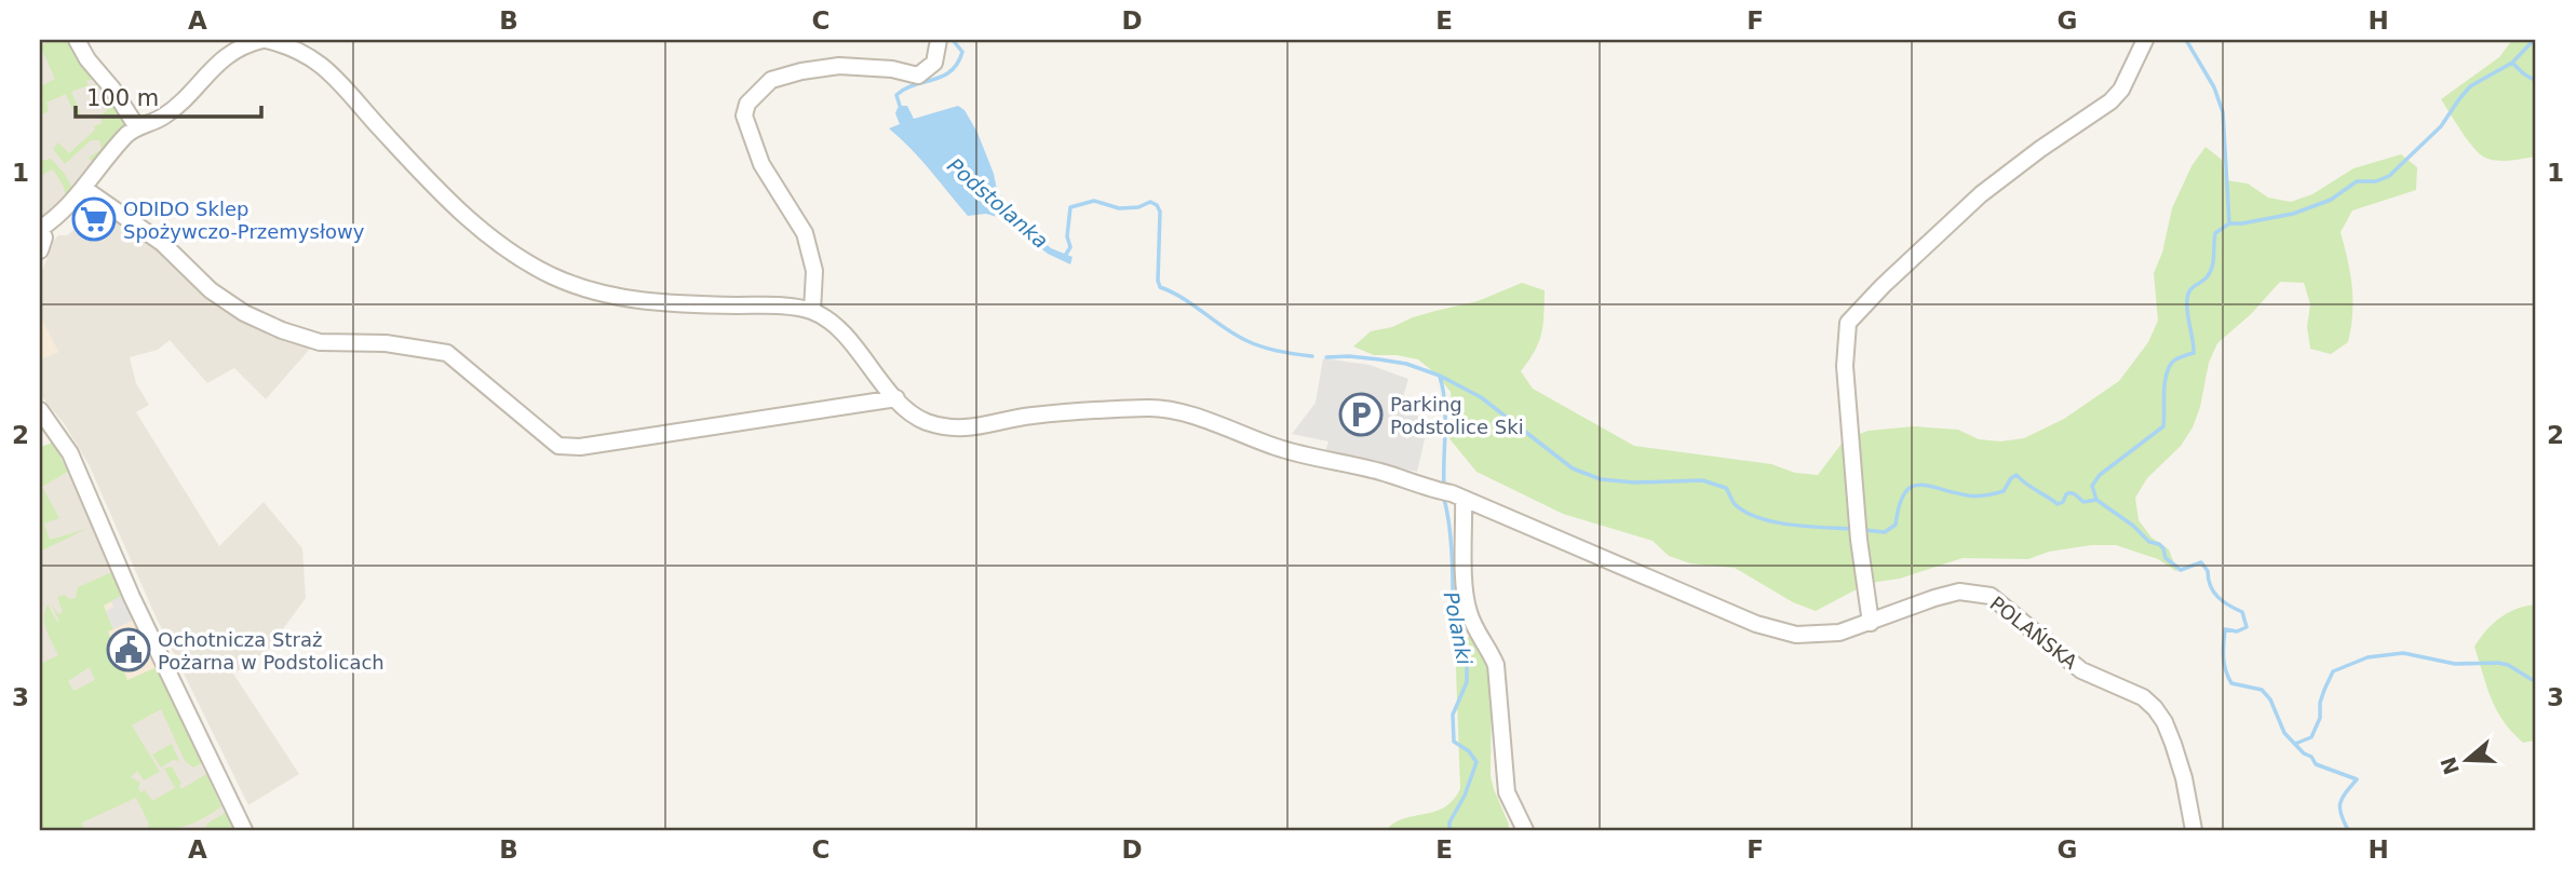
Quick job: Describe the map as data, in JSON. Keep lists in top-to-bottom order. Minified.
{"streets":{"street":["POLAŃSKA"]},"water":["Podstolanka","Polanki"],"places":{"supermarket":["ODIDO Sklep Spożywczo-Przemysłowy"],"parking":["Parking Podstolice Ski"],"public building":["Ochotnicza Straż Pożarna w Podstolicach"]},"scale_bar":"100 m","north":"left","grid":{"columns":["A","B","C","D","E","F","G","H"],"rows":["1","2","3"]}}
